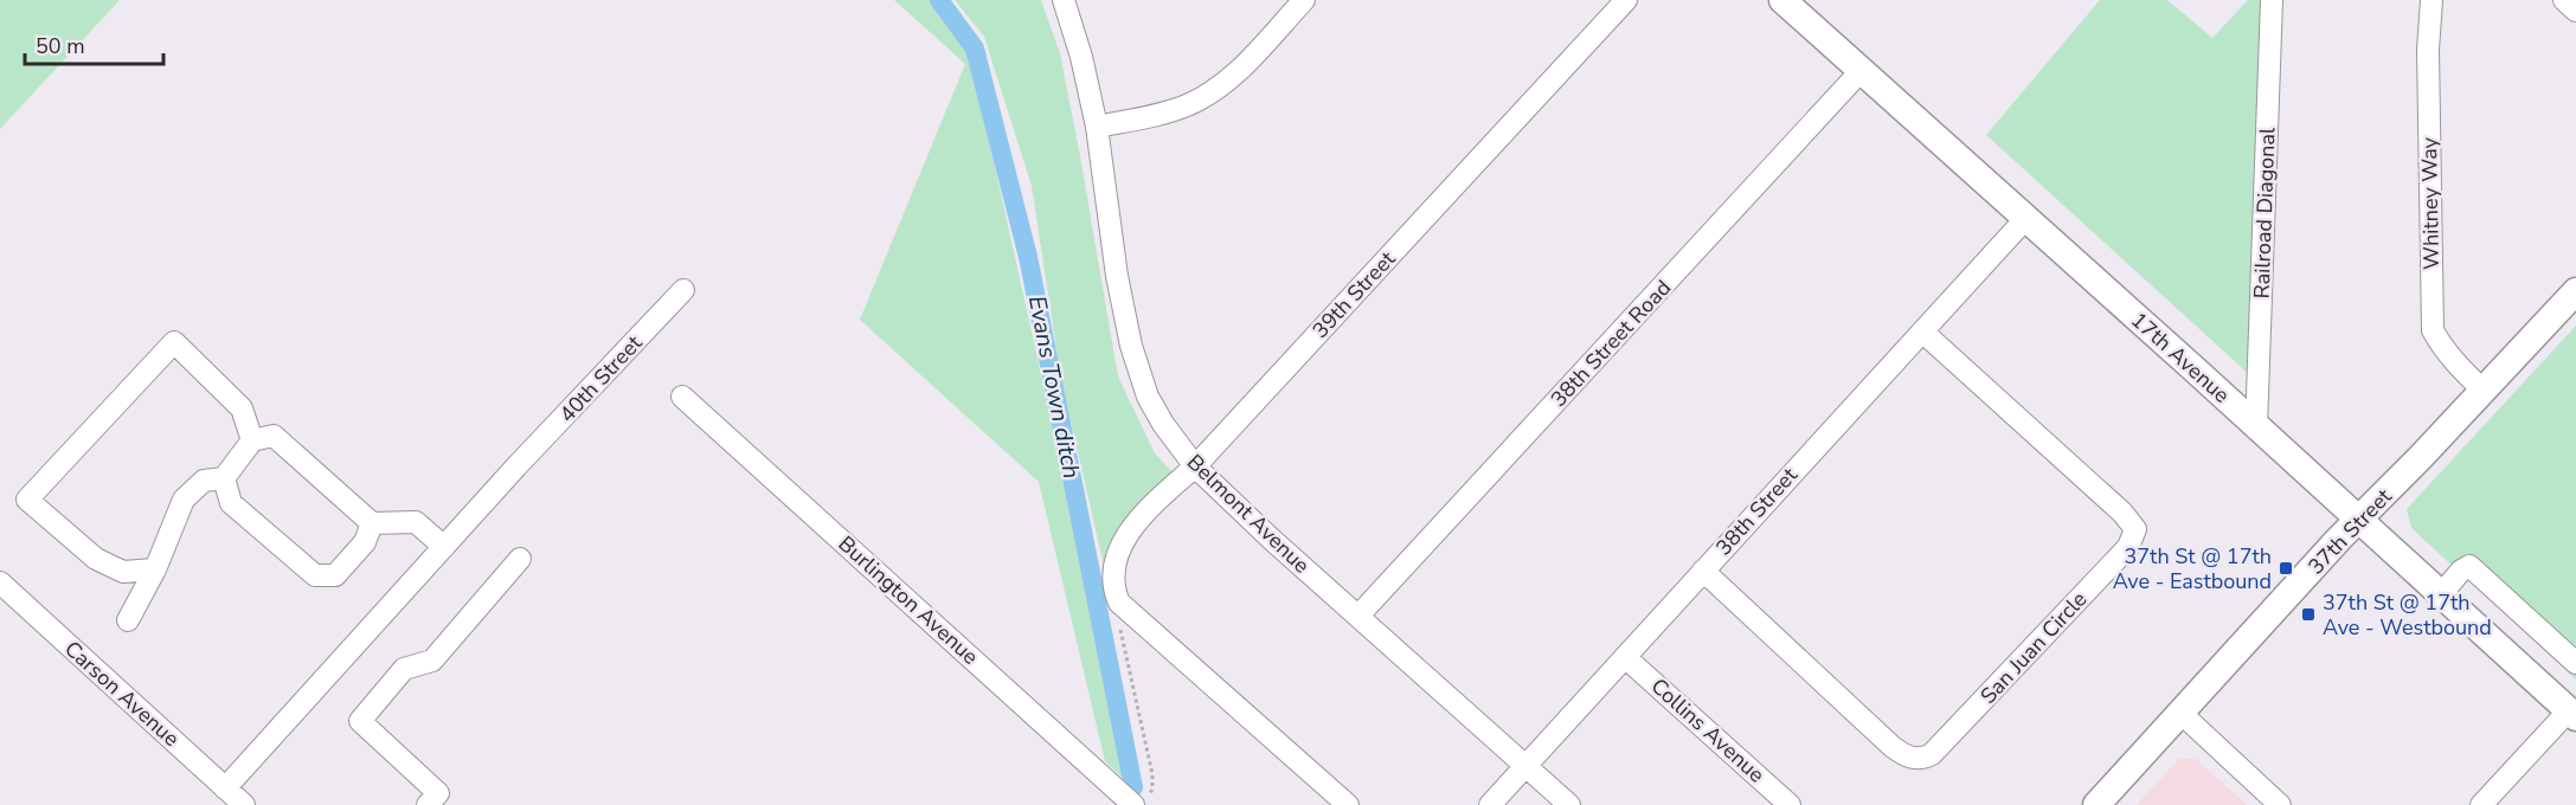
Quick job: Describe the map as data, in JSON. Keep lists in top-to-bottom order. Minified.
{"streets":{"main road":["17th Avenue","37th Street"],"street":["Whitney Way","Railroad Diagonal","39th Street","38th Street Road","40th Street","38th Street","Belmont Avenue","Burlington Avenue","San Juan Circle","Carson Avenue","Collins Avenue"]},"crossings":[["Whitney Way","37th Street"],["Railroad Diagonal","17th Avenue"],["39th Street","Belmont Avenue"],["38th Street Road","17th Avenue"],["38th Street Road","Belmont Avenue"],["17th Avenue","38th Street"],["17th Avenue","37th Street"],["40th Street","Carson Avenue"],["38th Street","Belmont Avenue"],["38th Street","San Juan Circle"],["38th Street","Collins Avenue"]],"water":["Evans Town ditch"],"places":{"transit":["37th St @ 17th Ave - Eastbound","37th St @ 17th Ave - Westbound"]},"scale_bar":"50 m"}
